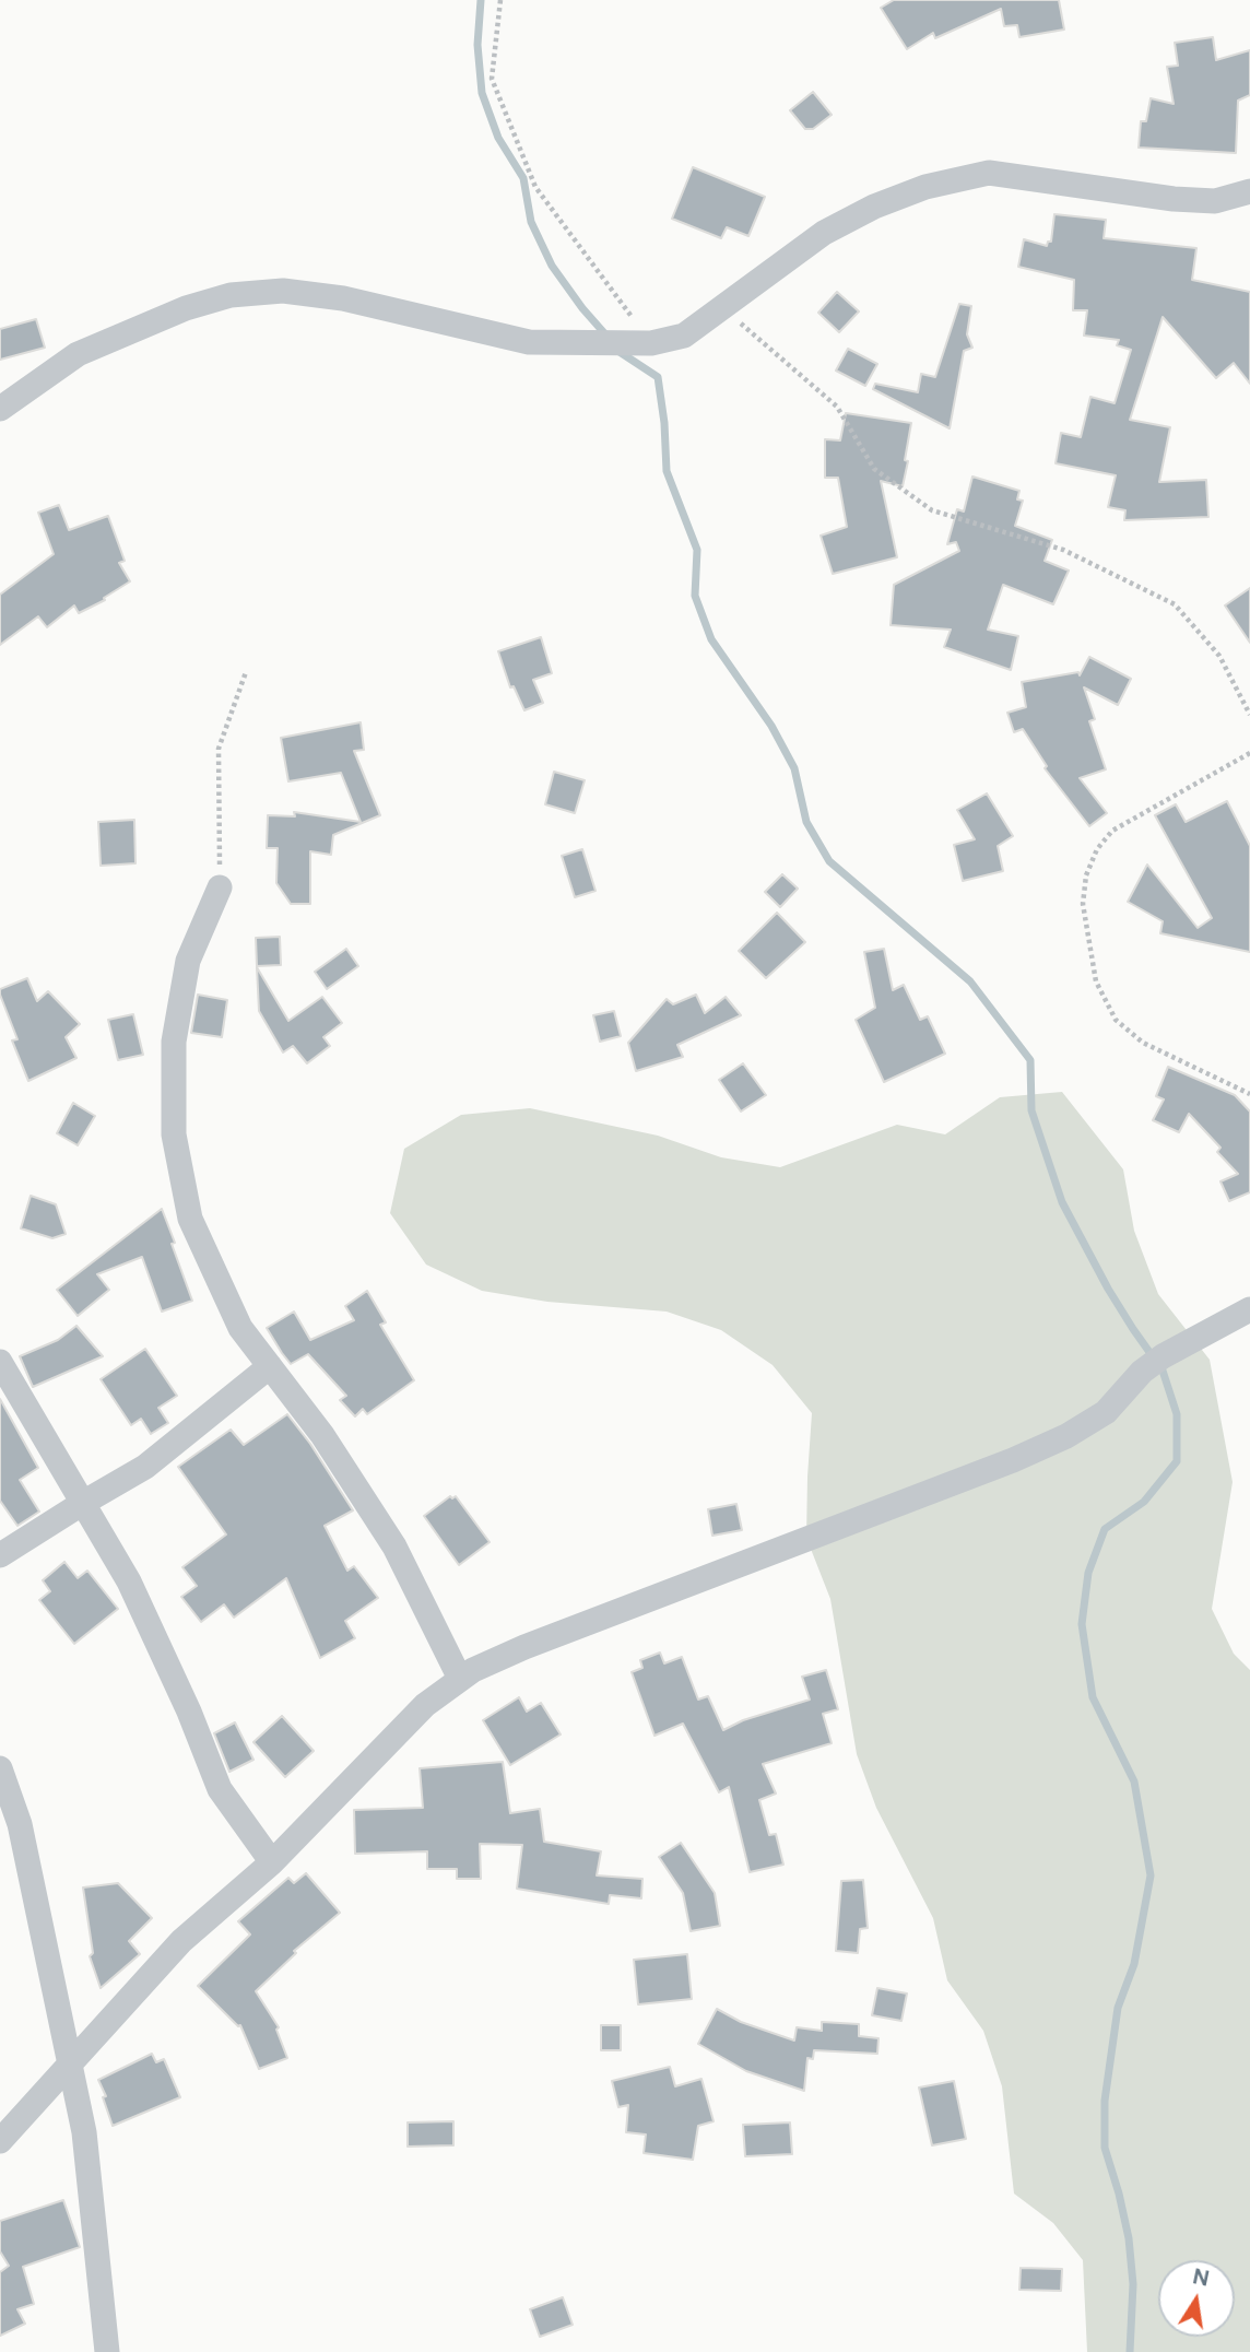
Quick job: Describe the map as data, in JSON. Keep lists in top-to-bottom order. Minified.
{"north":"top"}
